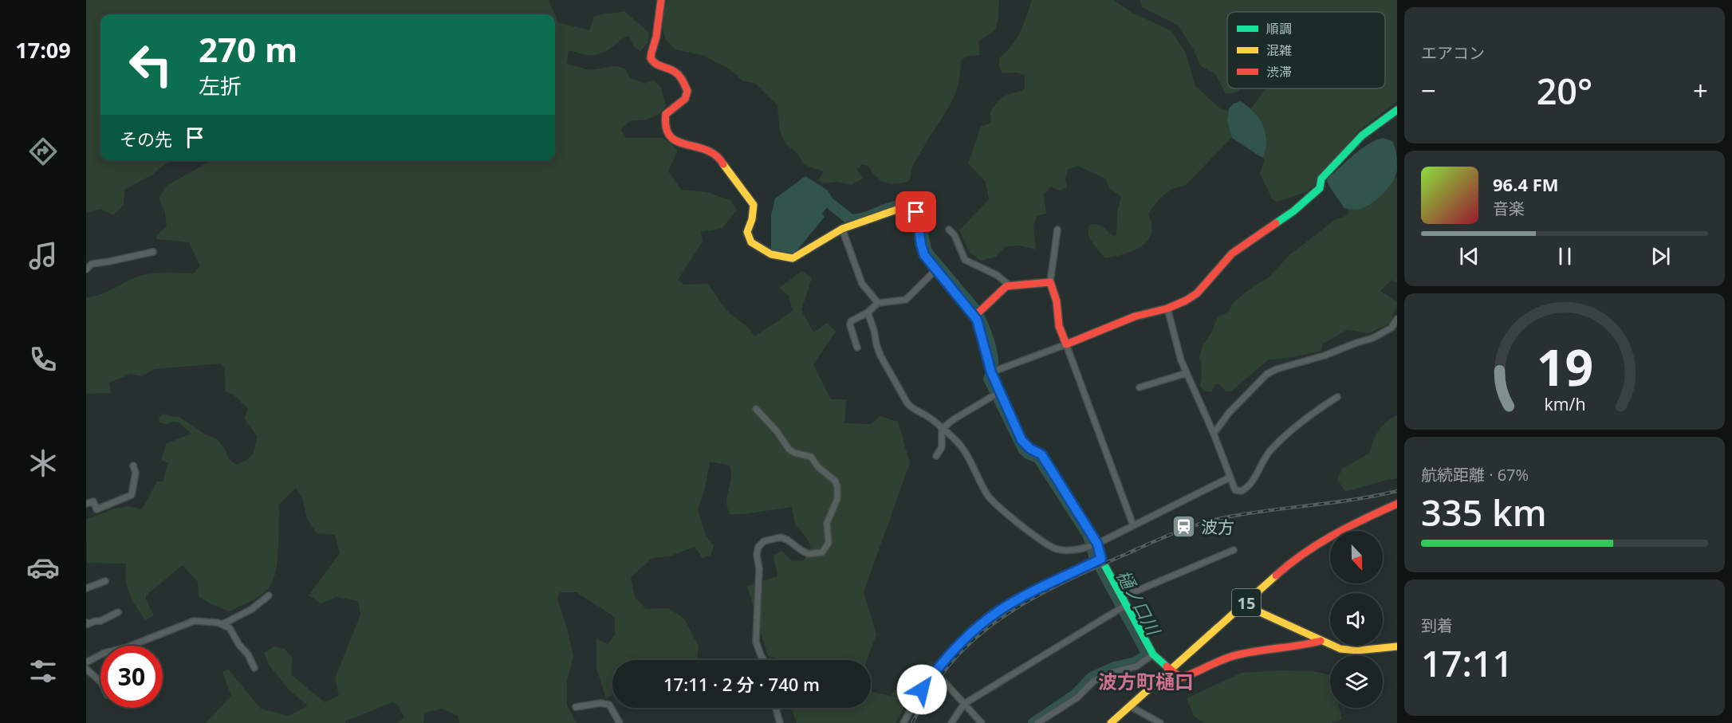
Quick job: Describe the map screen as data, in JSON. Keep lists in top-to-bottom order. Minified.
{"streets":{"street":["15"]},"districts":["波方町樋口"],"water":["樋ノ口川"],"places":{"station":["波方"]},"legend":["順調","混雑","渋滞"],"north":"bottom","page":{"tabs":"17:09","tile":["エアコン",["航続距離 · 67%","335 km"],["到着","17:11"]],"turn":["270 m","左折"],"heat":["−","20°","+"],"then":"その先","song":["96.4 FM","音楽"],"limit":"30","trip":"17:11 · 2 分 · 740 m","gauge":["19","km/h"]}}
